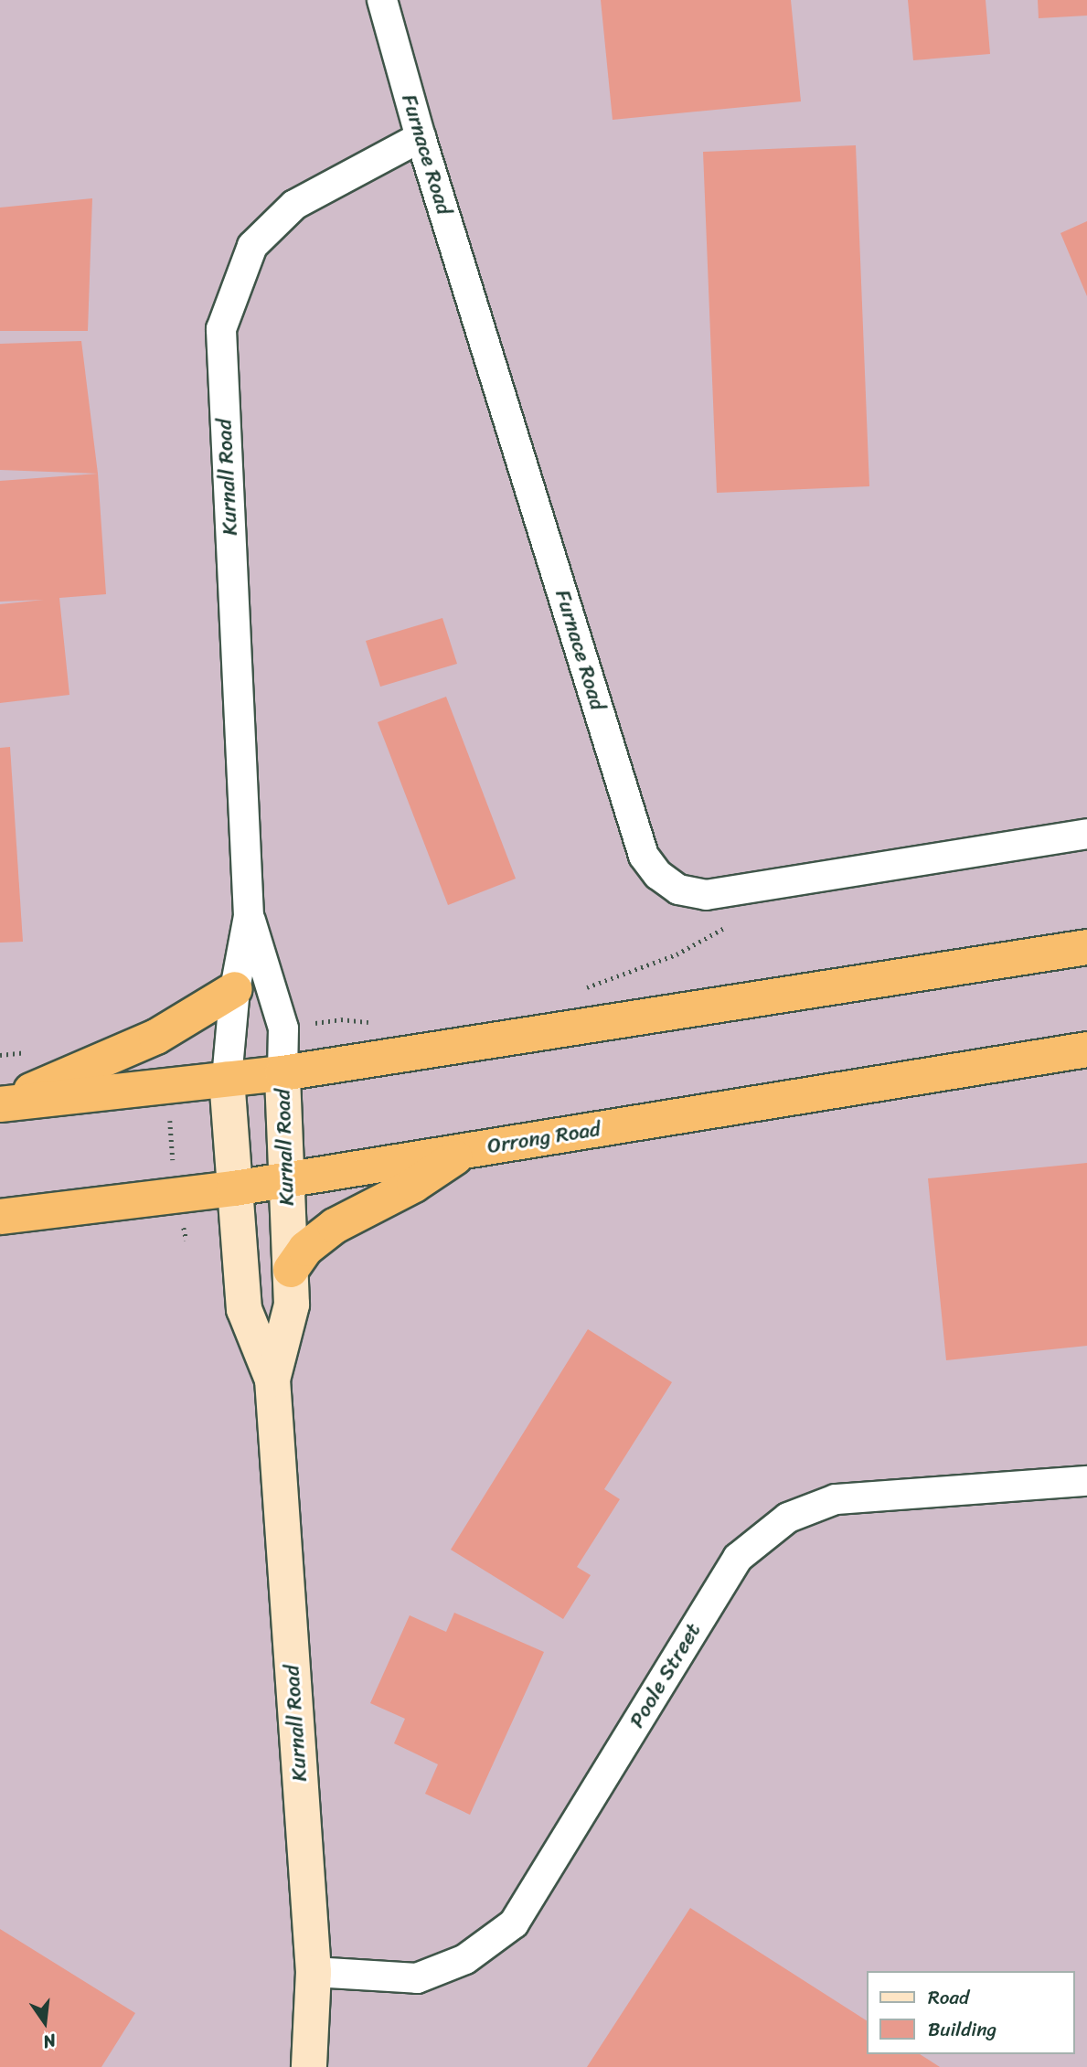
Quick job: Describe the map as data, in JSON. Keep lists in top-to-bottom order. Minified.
{"streets":{"highway":["Orrong Road"],"street":["Furnace Road","Kurnall Road","Poole Street"]},"crossings":[["Furnace Road","Kurnall Road"],["Kurnall Road","Orrong Road"],["Kurnall Road","Poole Street"]],"legend":["Road","Building"],"north":"bottom"}
